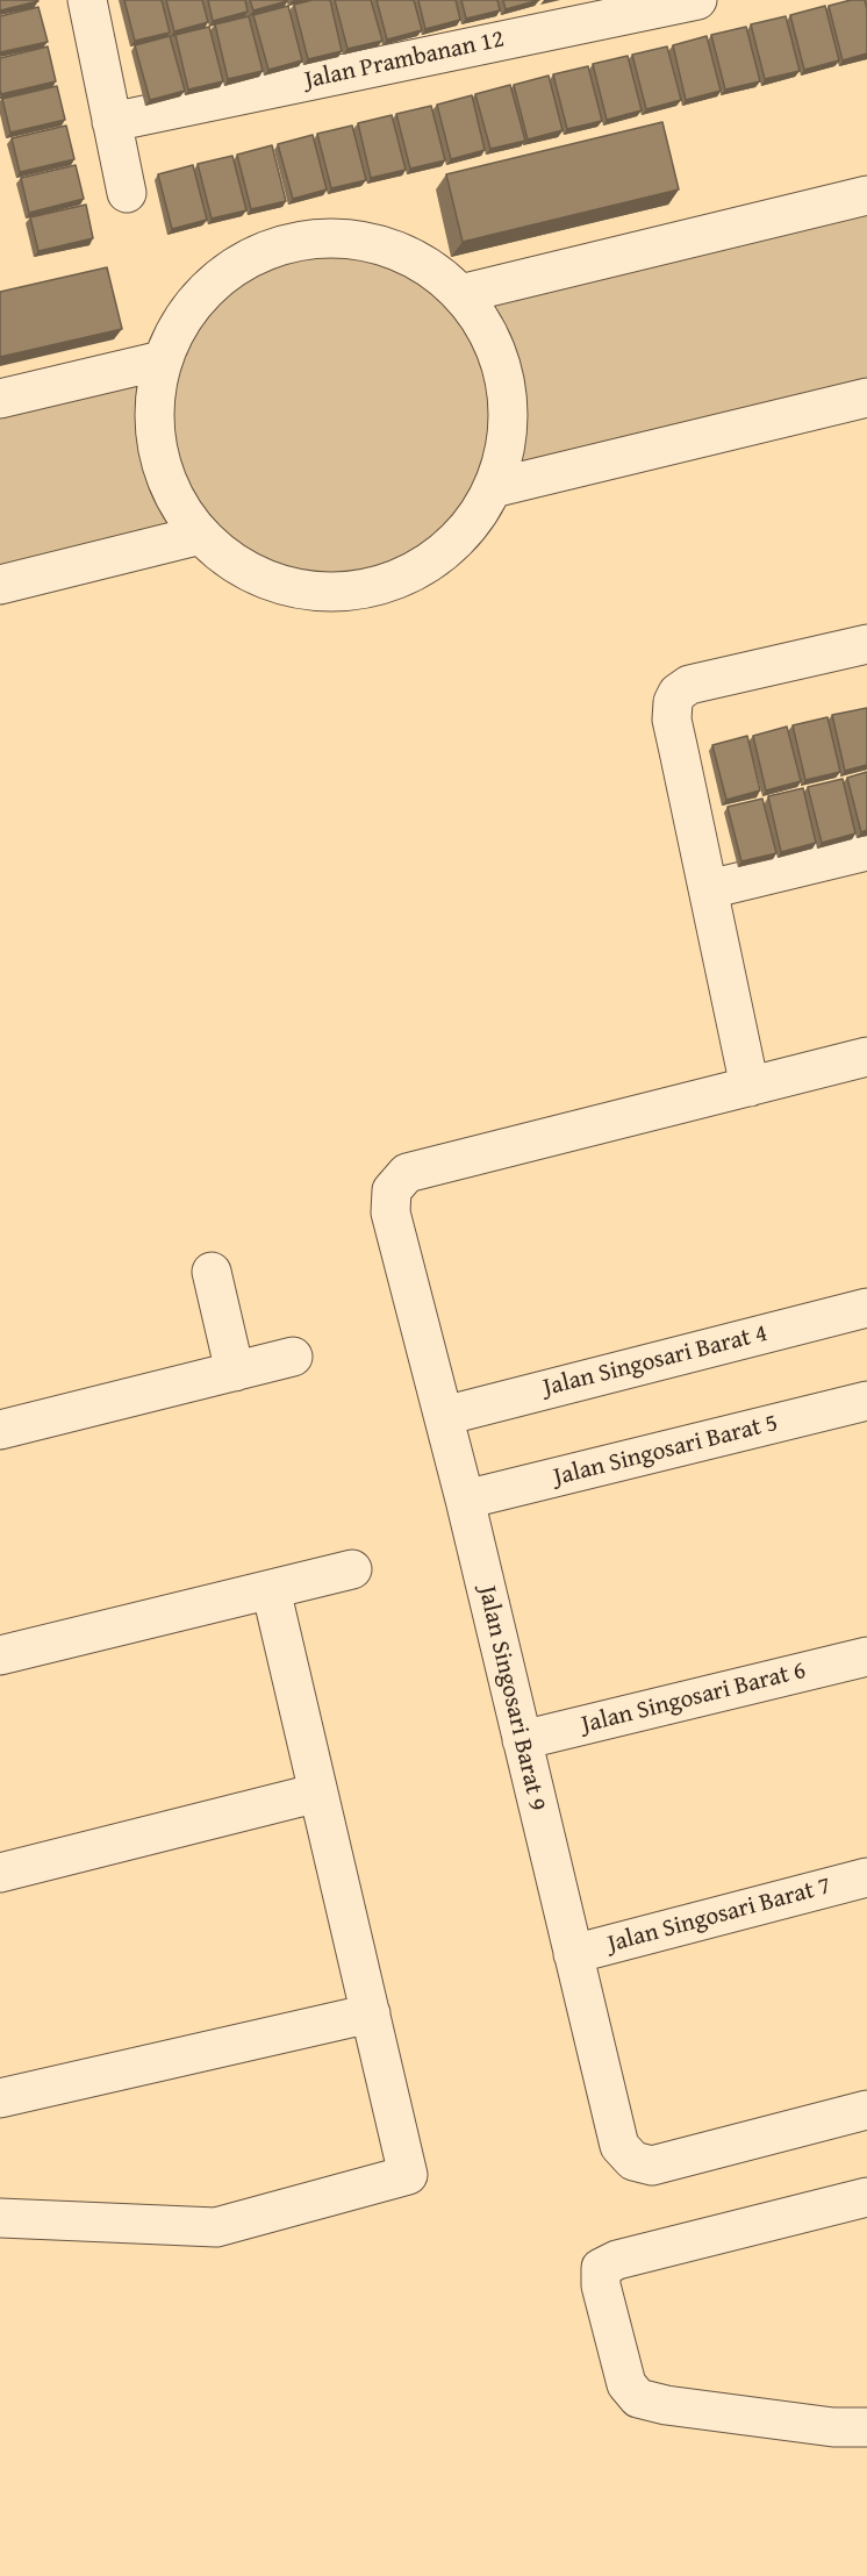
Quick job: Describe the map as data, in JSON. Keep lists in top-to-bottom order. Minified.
{"streets":{"street":["Jalan Prambanan 12","Jalan Singosari Barat 4","Jalan Singosari Barat 5","Jalan Singosari Barat 9","Jalan Singosari Barat 6","Jalan Singosari Barat 7"]},"crossings":[["Jalan Singosari Barat 4","Jalan Singosari Barat 9"],["Jalan Singosari Barat 5","Jalan Singosari Barat 9"],["Jalan Singosari Barat 9","Jalan Singosari Barat 6"],["Jalan Singosari Barat 9","Jalan Singosari Barat 7"]]}
